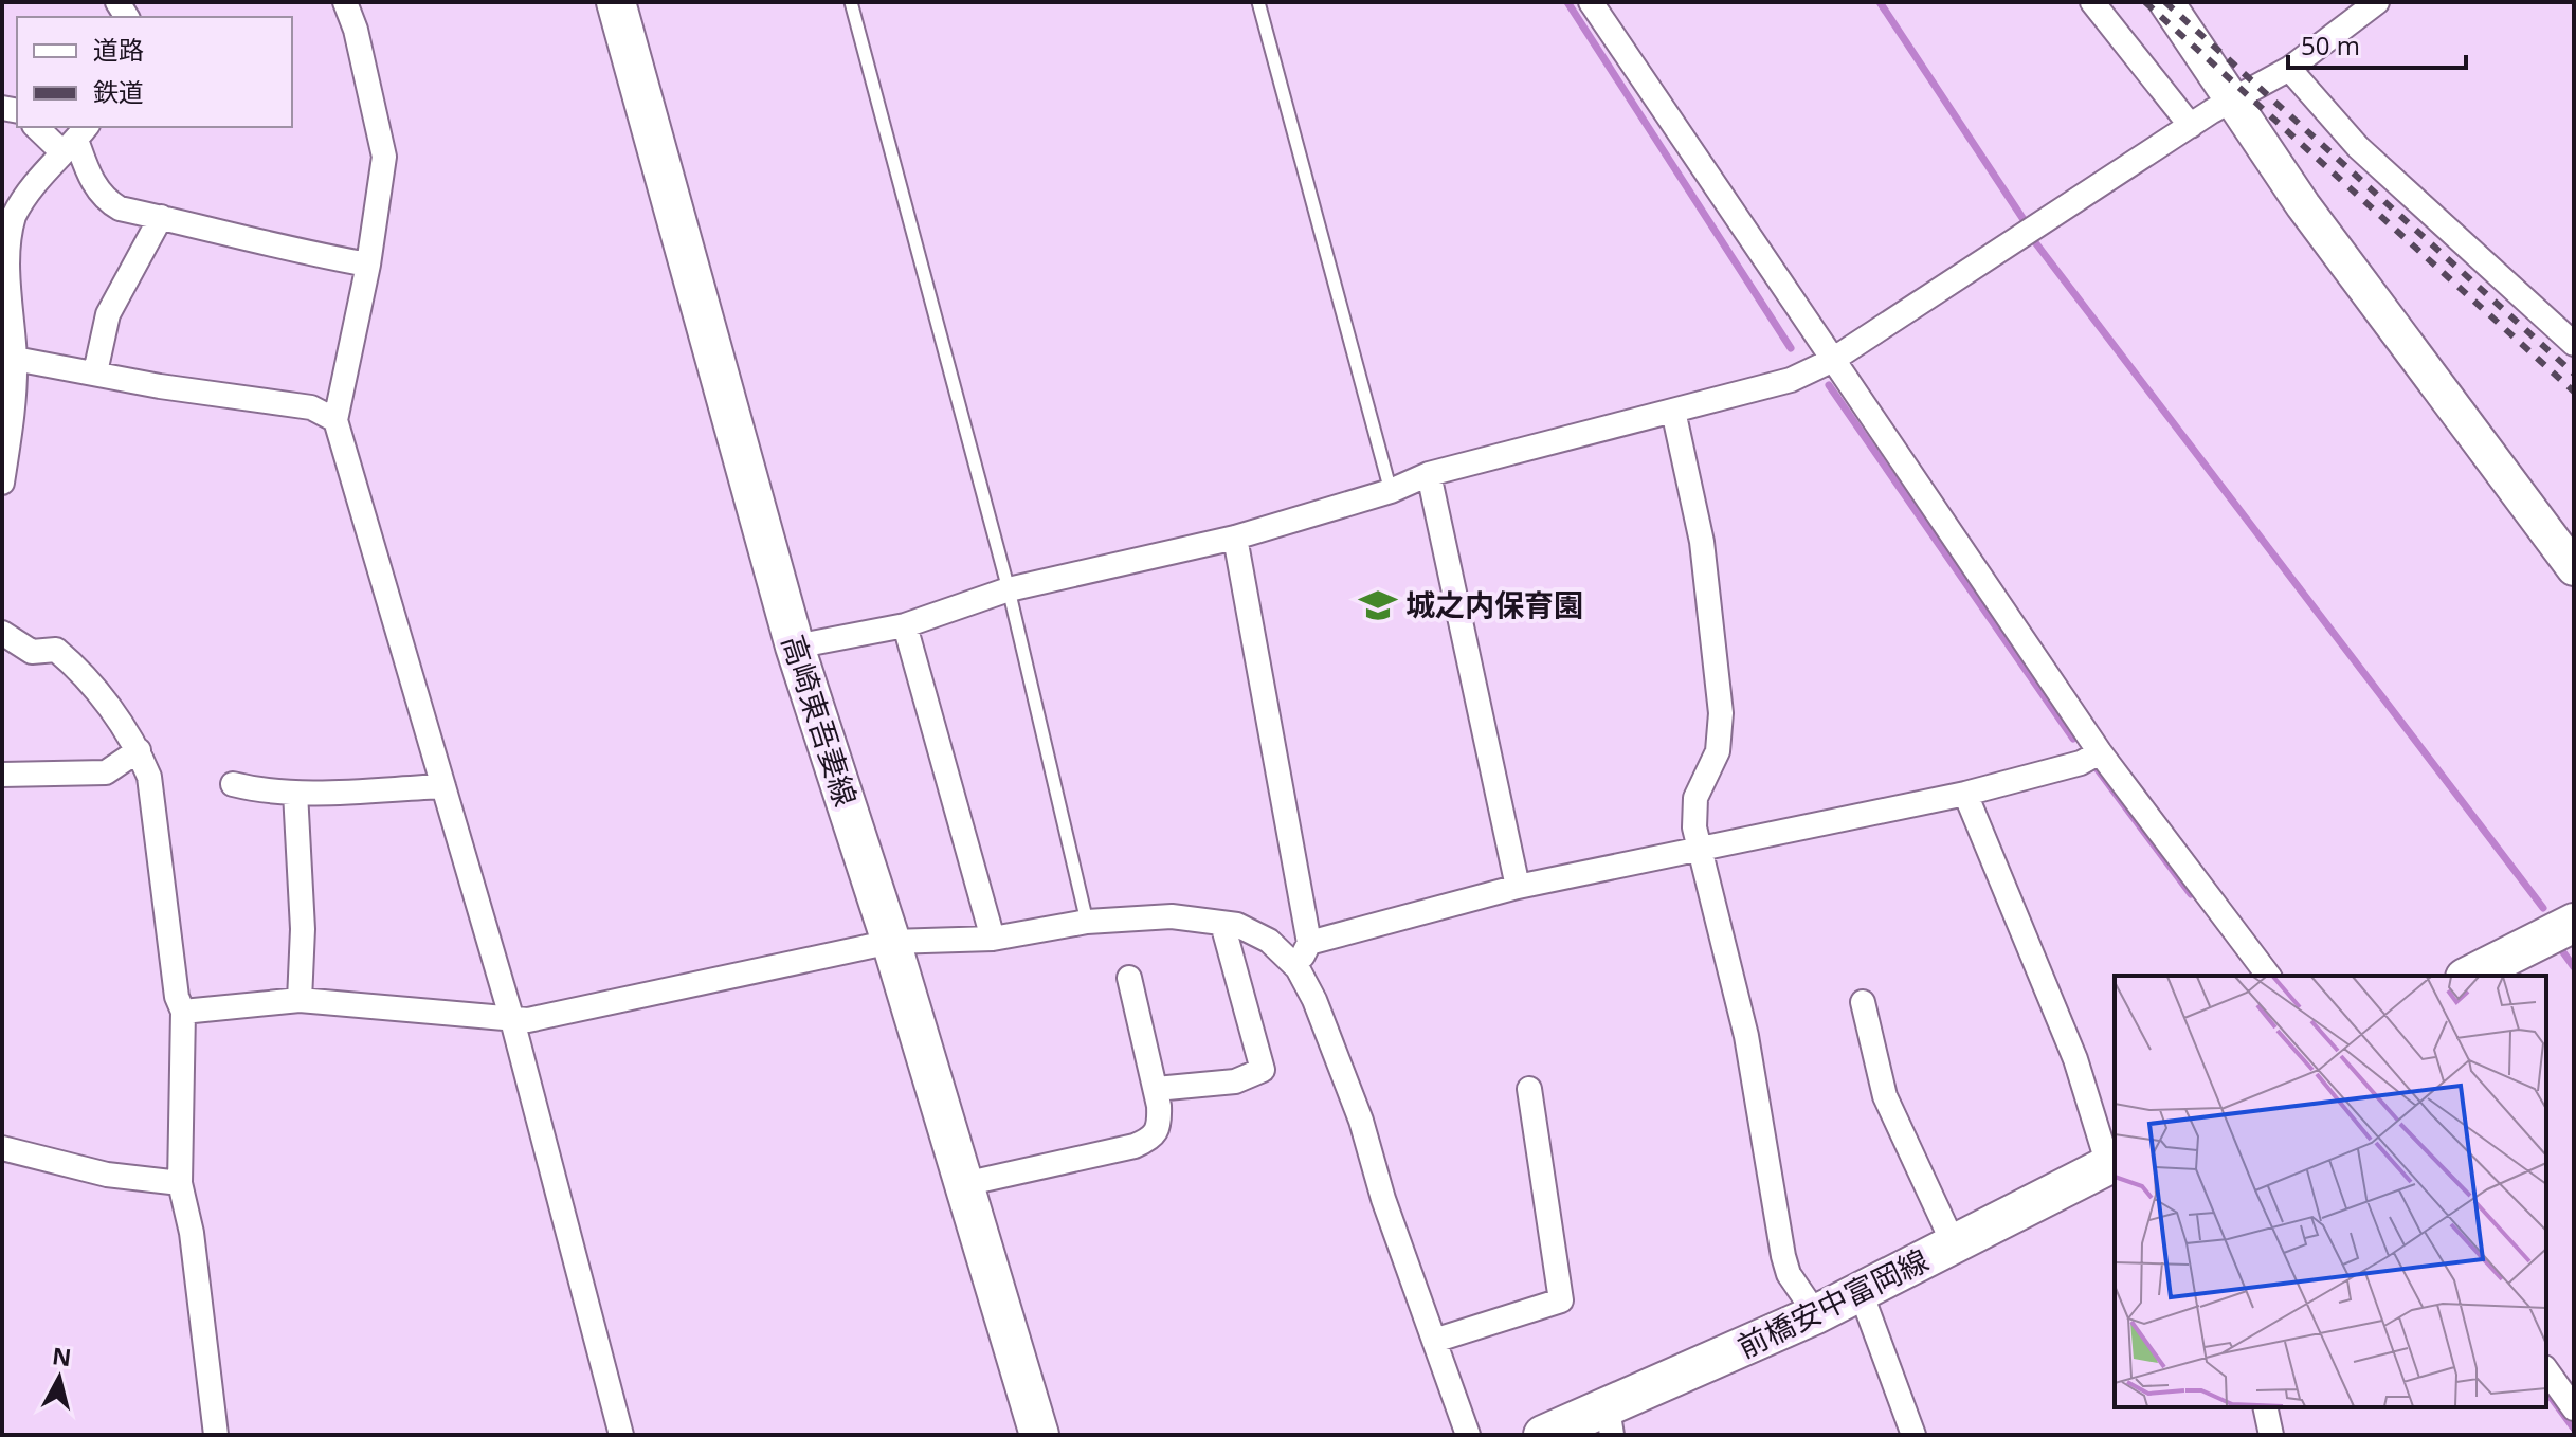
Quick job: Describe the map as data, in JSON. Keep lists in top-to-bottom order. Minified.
{"streets":{"main road":["高崎東吾妻線","前橋安中富岡線"]},"places":{"school or university":["城之内保育園"]},"legend":["道路","鉄道"],"scale_bar":"50 m","north":"top"}
